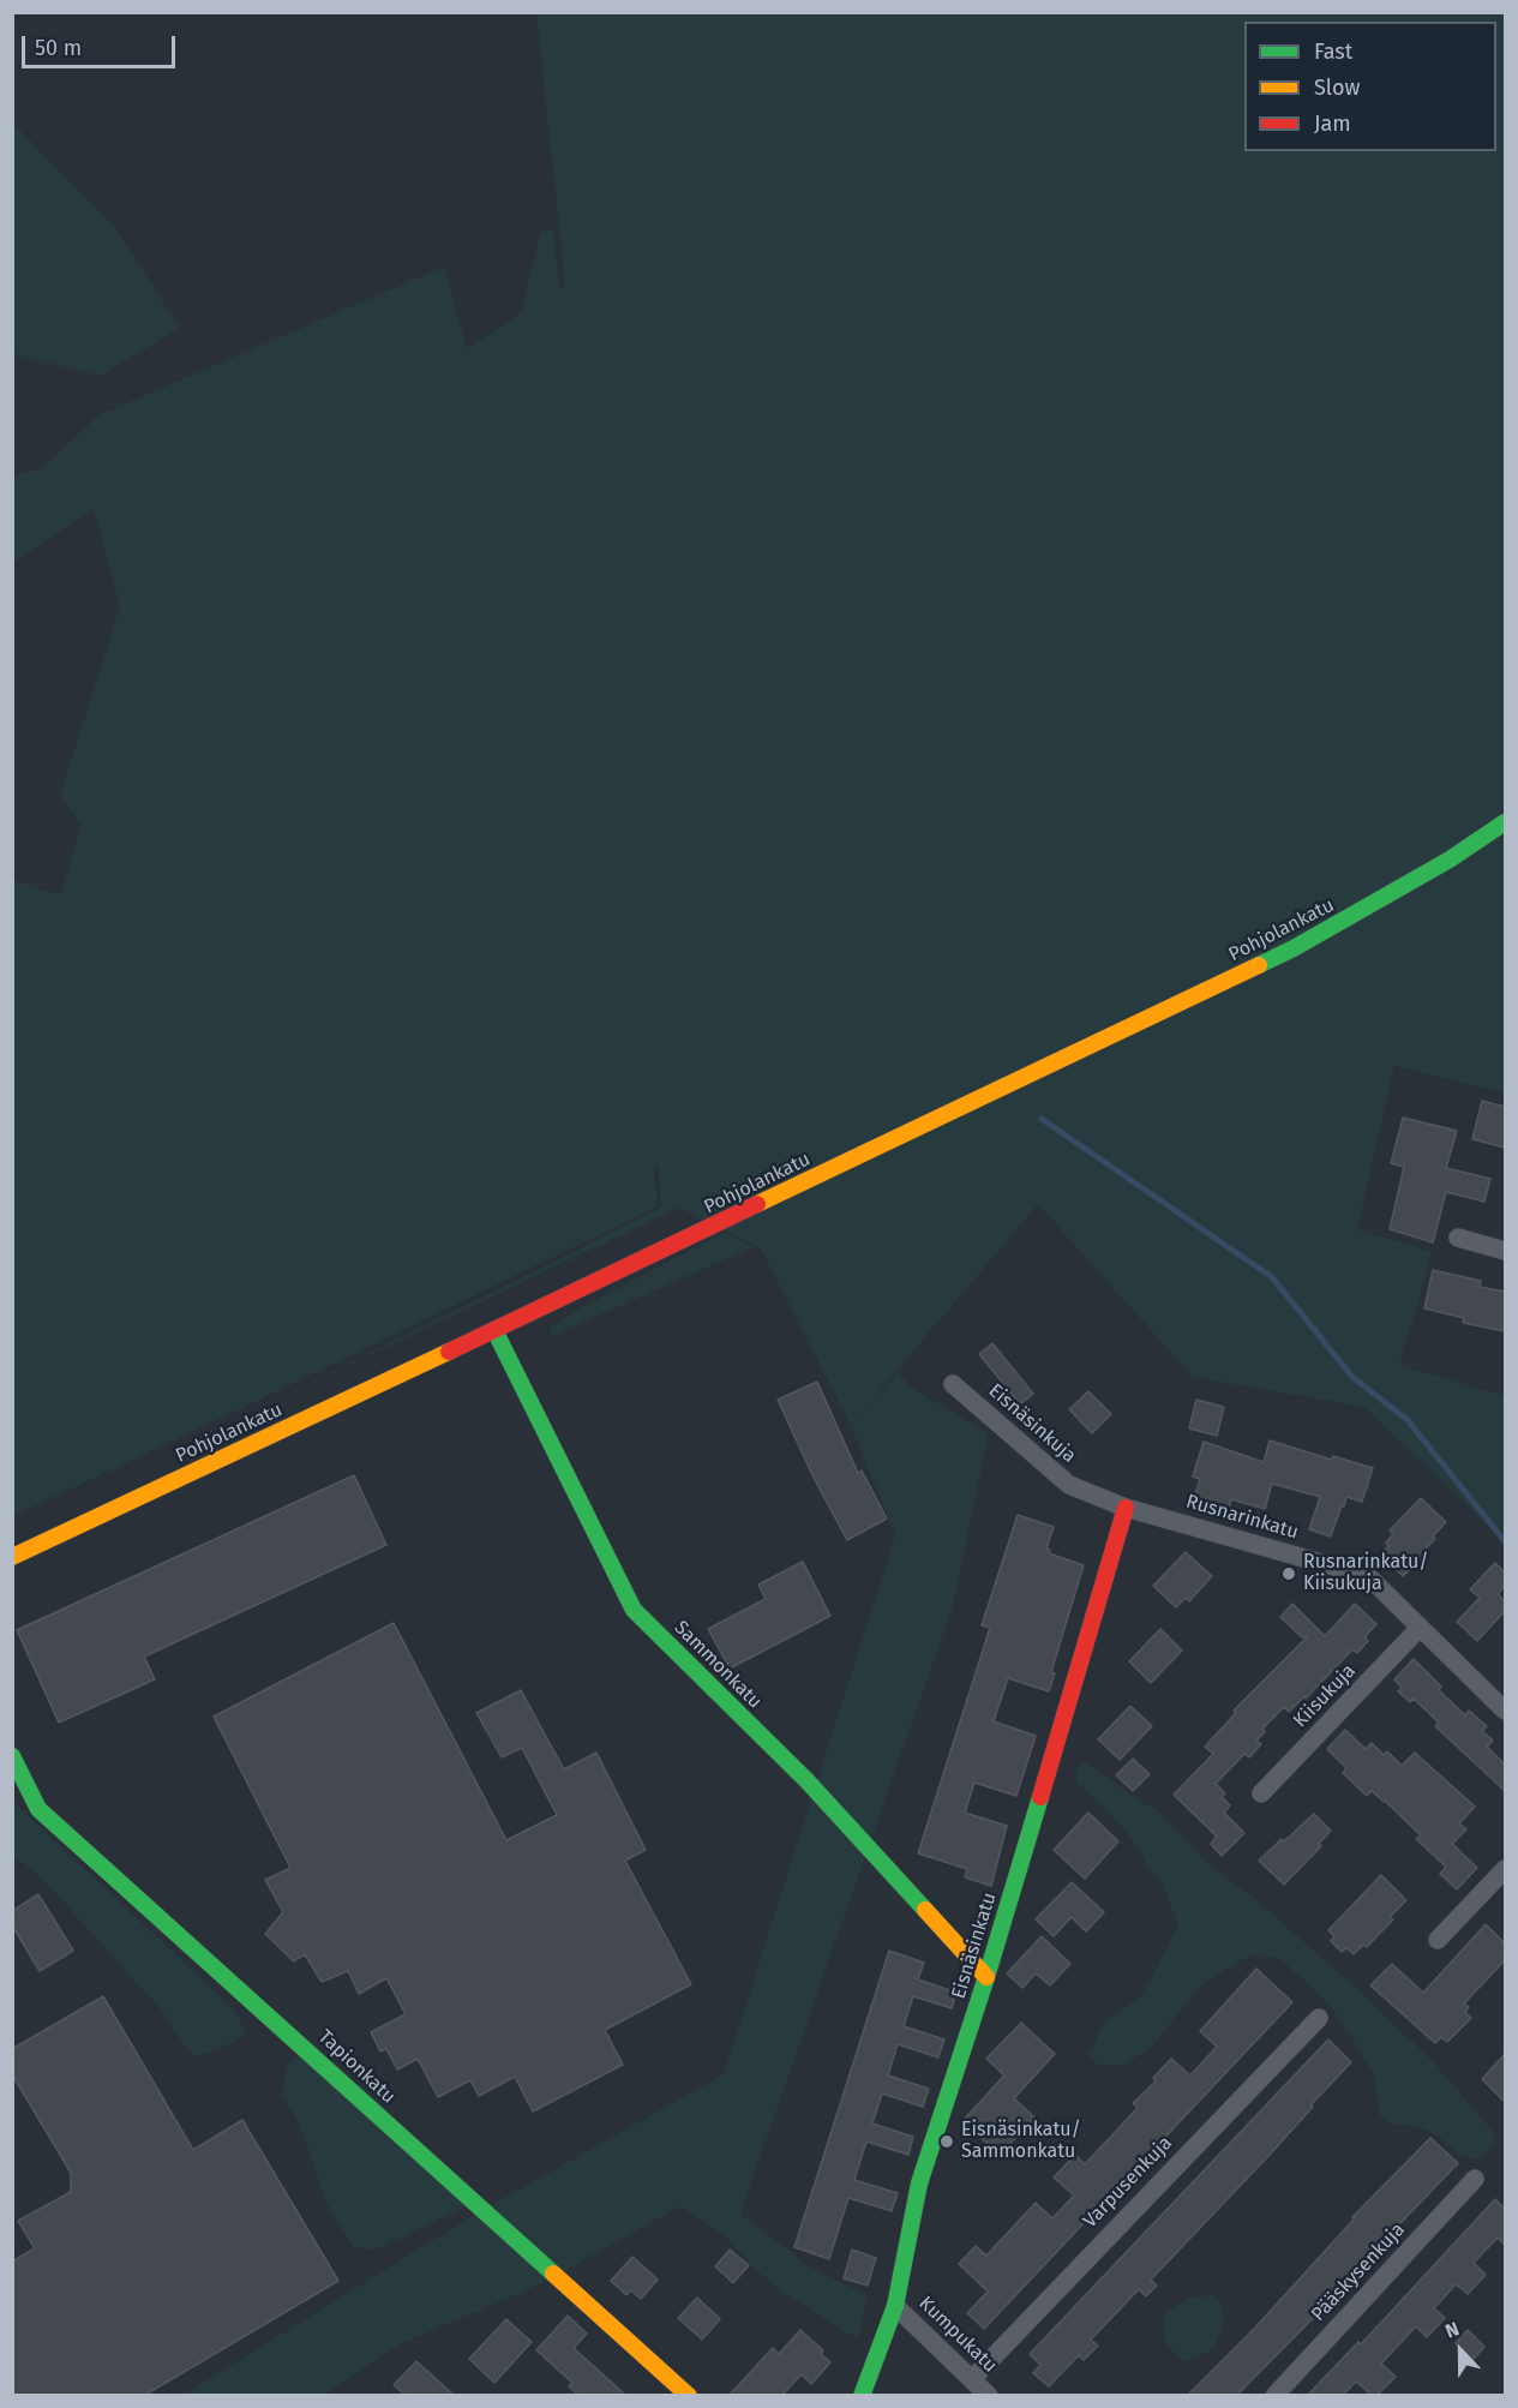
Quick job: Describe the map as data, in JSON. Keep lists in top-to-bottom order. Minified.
{"streets":{"street":["Pohjolankatu","Eisnäsinkuja","Rusnarinkatu","Sammonkatu","Kiisukuja","Eisnäsinkatu","Tapionkatu","Varpusenkuja","Pääskysenkuja","Kumpukatu"]},"crossings":[["Pohjolankatu","Sammonkatu"],["Eisnäsinkuja","Rusnarinkatu"],["Eisnäsinkuja","Eisnäsinkatu"],["Rusnarinkatu","Kiisukuja"],["Rusnarinkatu","Eisnäsinkatu"],["Sammonkatu","Eisnäsinkatu"],["Eisnäsinkatu","Kumpukatu"],["Varpusenkuja","Kumpukatu"]],"places":["Rusnarinkatu/ Kiisukuja","Eisnäsinkatu/ Sammonkatu"],"legend":["Fast","Slow","Jam"],"scale_bar":"50 m","north":"top"}
